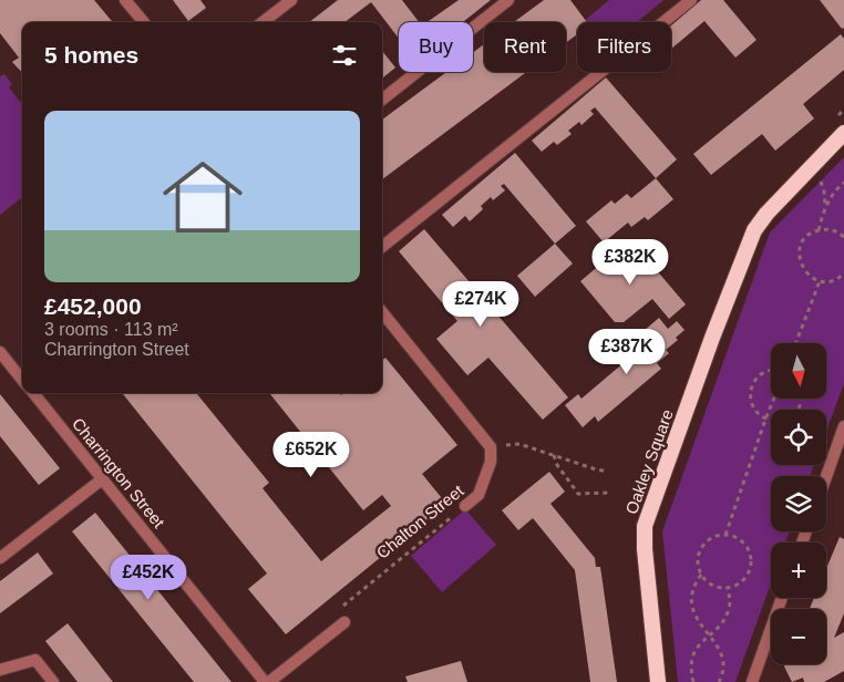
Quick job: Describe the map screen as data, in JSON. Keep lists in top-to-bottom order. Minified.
{"streets":{"highway":["Oakley Square"],"street":["Charrington Street","Chalton Street"]},"north":"bottom","page":{"chip":["Buy","Rent","Filters"],"heading":"5 homes","list":[{"name":"£452,000","note":"3 rooms · 113 m² · Charrington Street"}],"price":["£382K","£274K","£387K","£652K","£452K"],"map_buttons":["+","−"]}}
